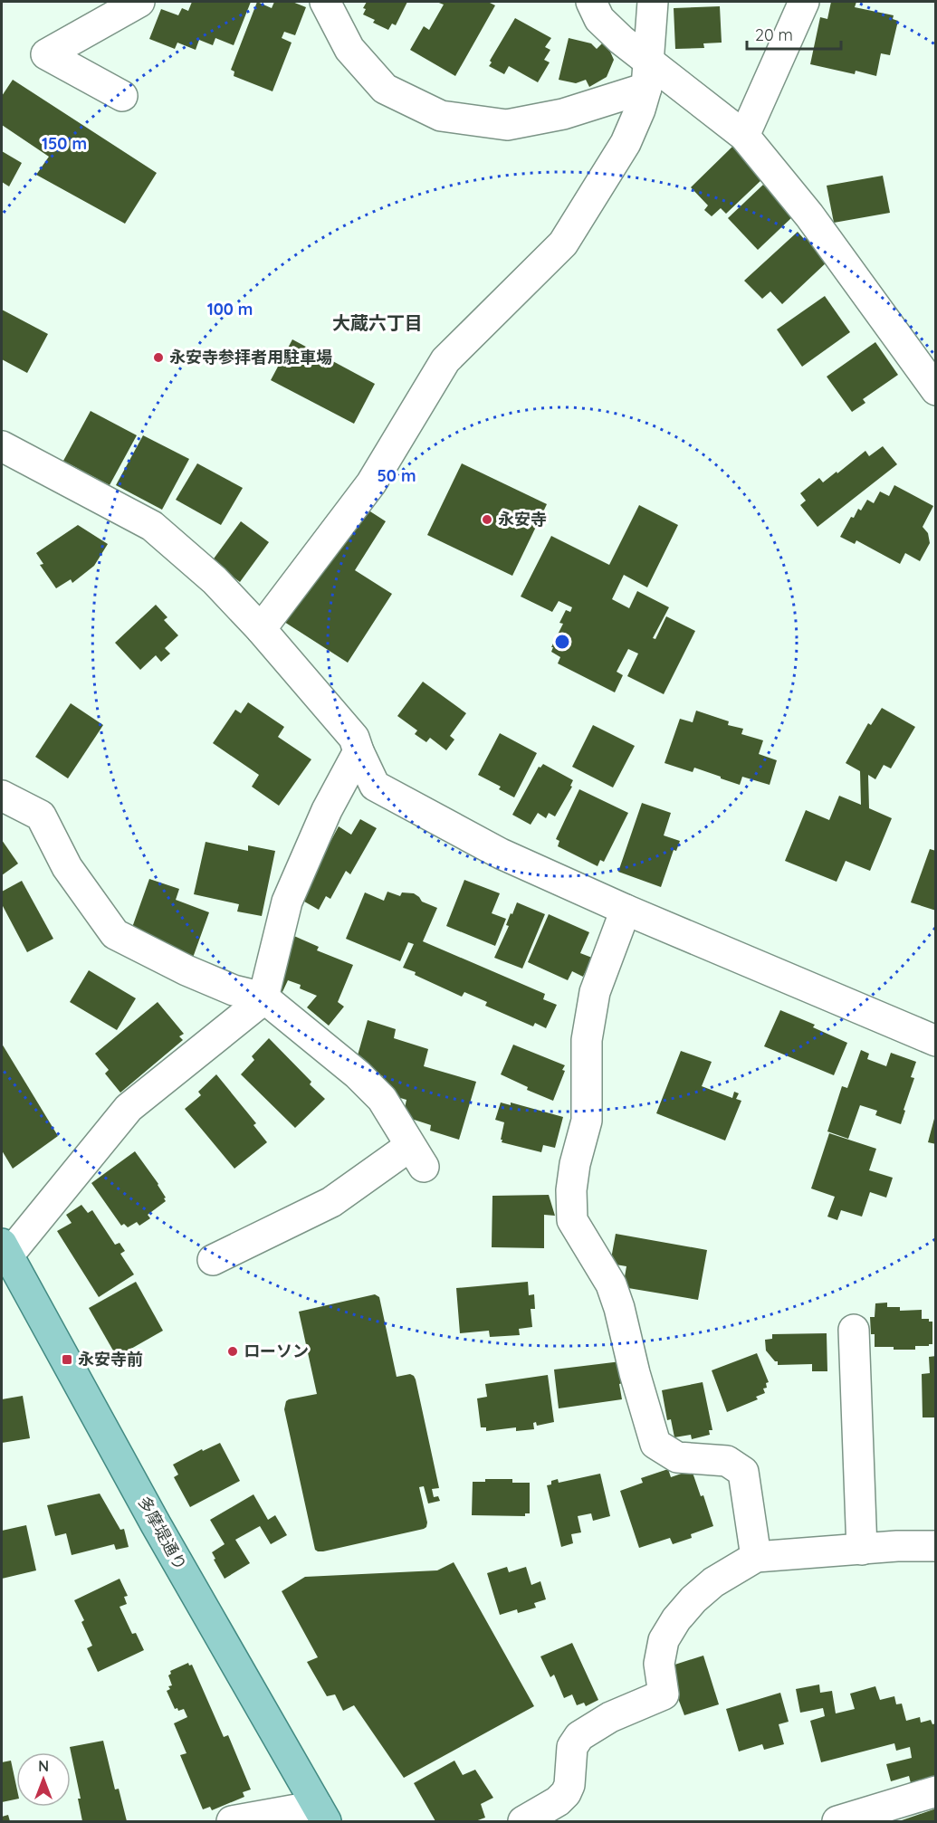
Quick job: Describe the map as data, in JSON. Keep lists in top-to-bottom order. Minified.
{"streets":{"main road":["多摩堤通り"]},"districts":["大蔵六丁目"],"places":{"other":["永安寺参拝者用駐車場","永安寺","ローソン"],"transit":["永安寺前"]},"scale_bar":"20 m","north":"top","rings":["150 m","100 m","50 m"]}
